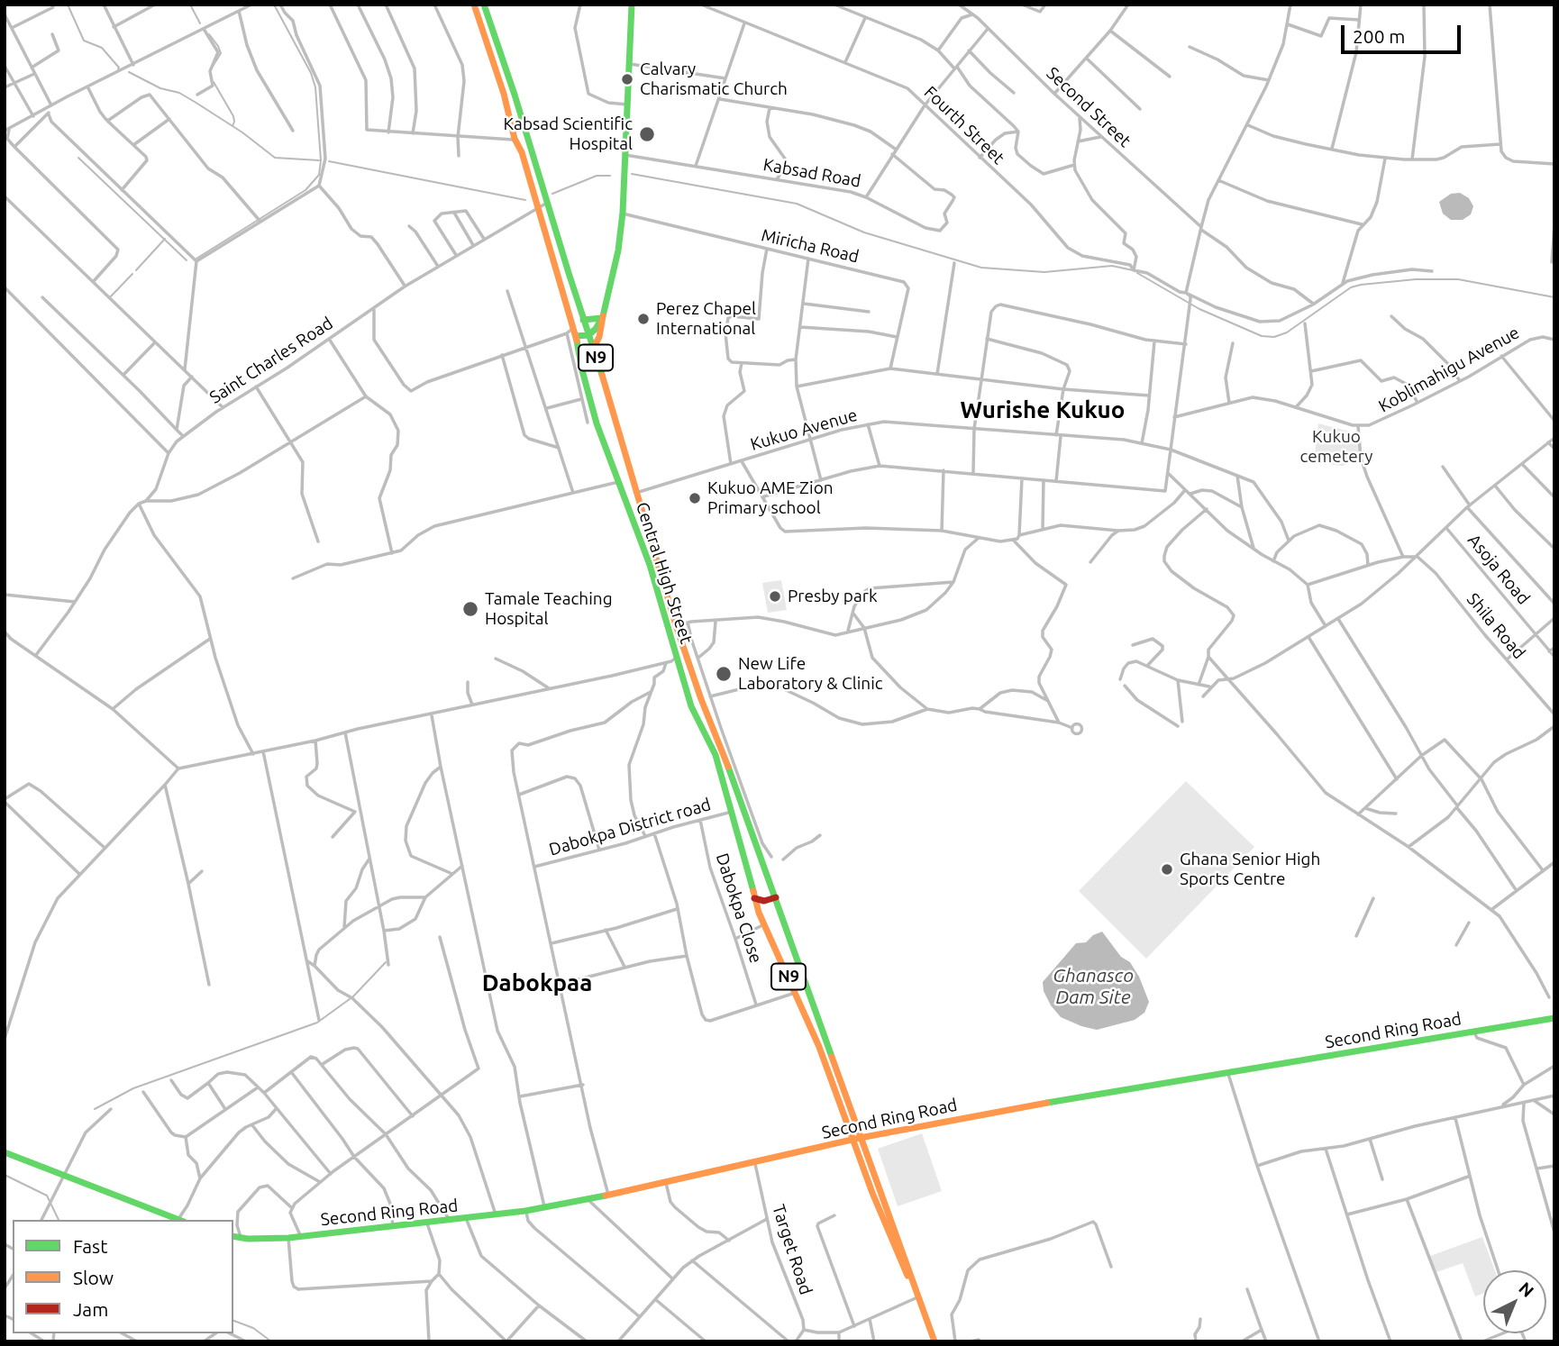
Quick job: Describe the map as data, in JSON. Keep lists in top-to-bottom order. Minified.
{"streets":{"main road":["N9","Central High Street","Second Ring Road"],"street":["Second Street","Fourth Street","Kabsad Road","Miricha Road","Saint Charles Road","Koblimahigu Avenue","Kukuo Avenue","Asoja Road","Shila Road","Dabokpa District road","Dabokpa Close","Target Road"]},"crossings":[["Second Street","Fourth Street"],["Second Street","Kabsad Road"],["Fourth Street","Kabsad Road"],["N9","Central High Street"],["N9","Second Ring Road"],["Saint Charles Road","Central High Street"],["Kukuo Avenue","Central High Street"],["Central High Street","Dabokpa District road"],["Central High Street","Second Ring Road"],["Dabokpa District road","Dabokpa Close"],["Second Ring Road","Target Road"]],"districts":["Wurishe Kukuo","Dabokpaa"],"water":["Ghanasco Dam Site"],"parks":["Kukuo cemetery"],"places":["Calvary Charismatic Church","Kabsad Scientific Hospital","Perez Chapel International","Kukuo AME Zion Primary school","Presby park","Tamale Teaching Hospital","New Life Laboratory & Clinic","Ghana Senior High Sports Centre"],"legend":["Fast","Slow","Jam"],"scale_bar":"200 m","north":"top right"}
